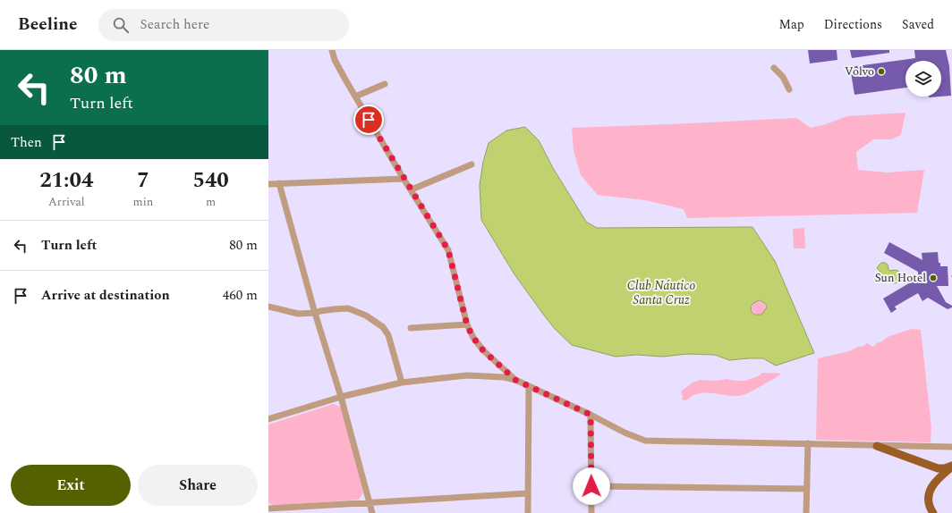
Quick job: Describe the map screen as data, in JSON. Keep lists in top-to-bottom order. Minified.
{"water":["Club Náutico Santa Cruz"],"places":["Volvo","Sun Hotel"],"page":{"header":"Beeline","search":"Search here","nav":["Map","Directions","Saved"],"turn":["80 m","Turn left"],"then":"Then","eta":["21:04","Arrival","7","min","540","m"],"list":[{"name":"Turn left","value":"80 m"},{"name":"Arrive at destination","value":"460 m"}],"buttons":["Exit","Share"]}}
